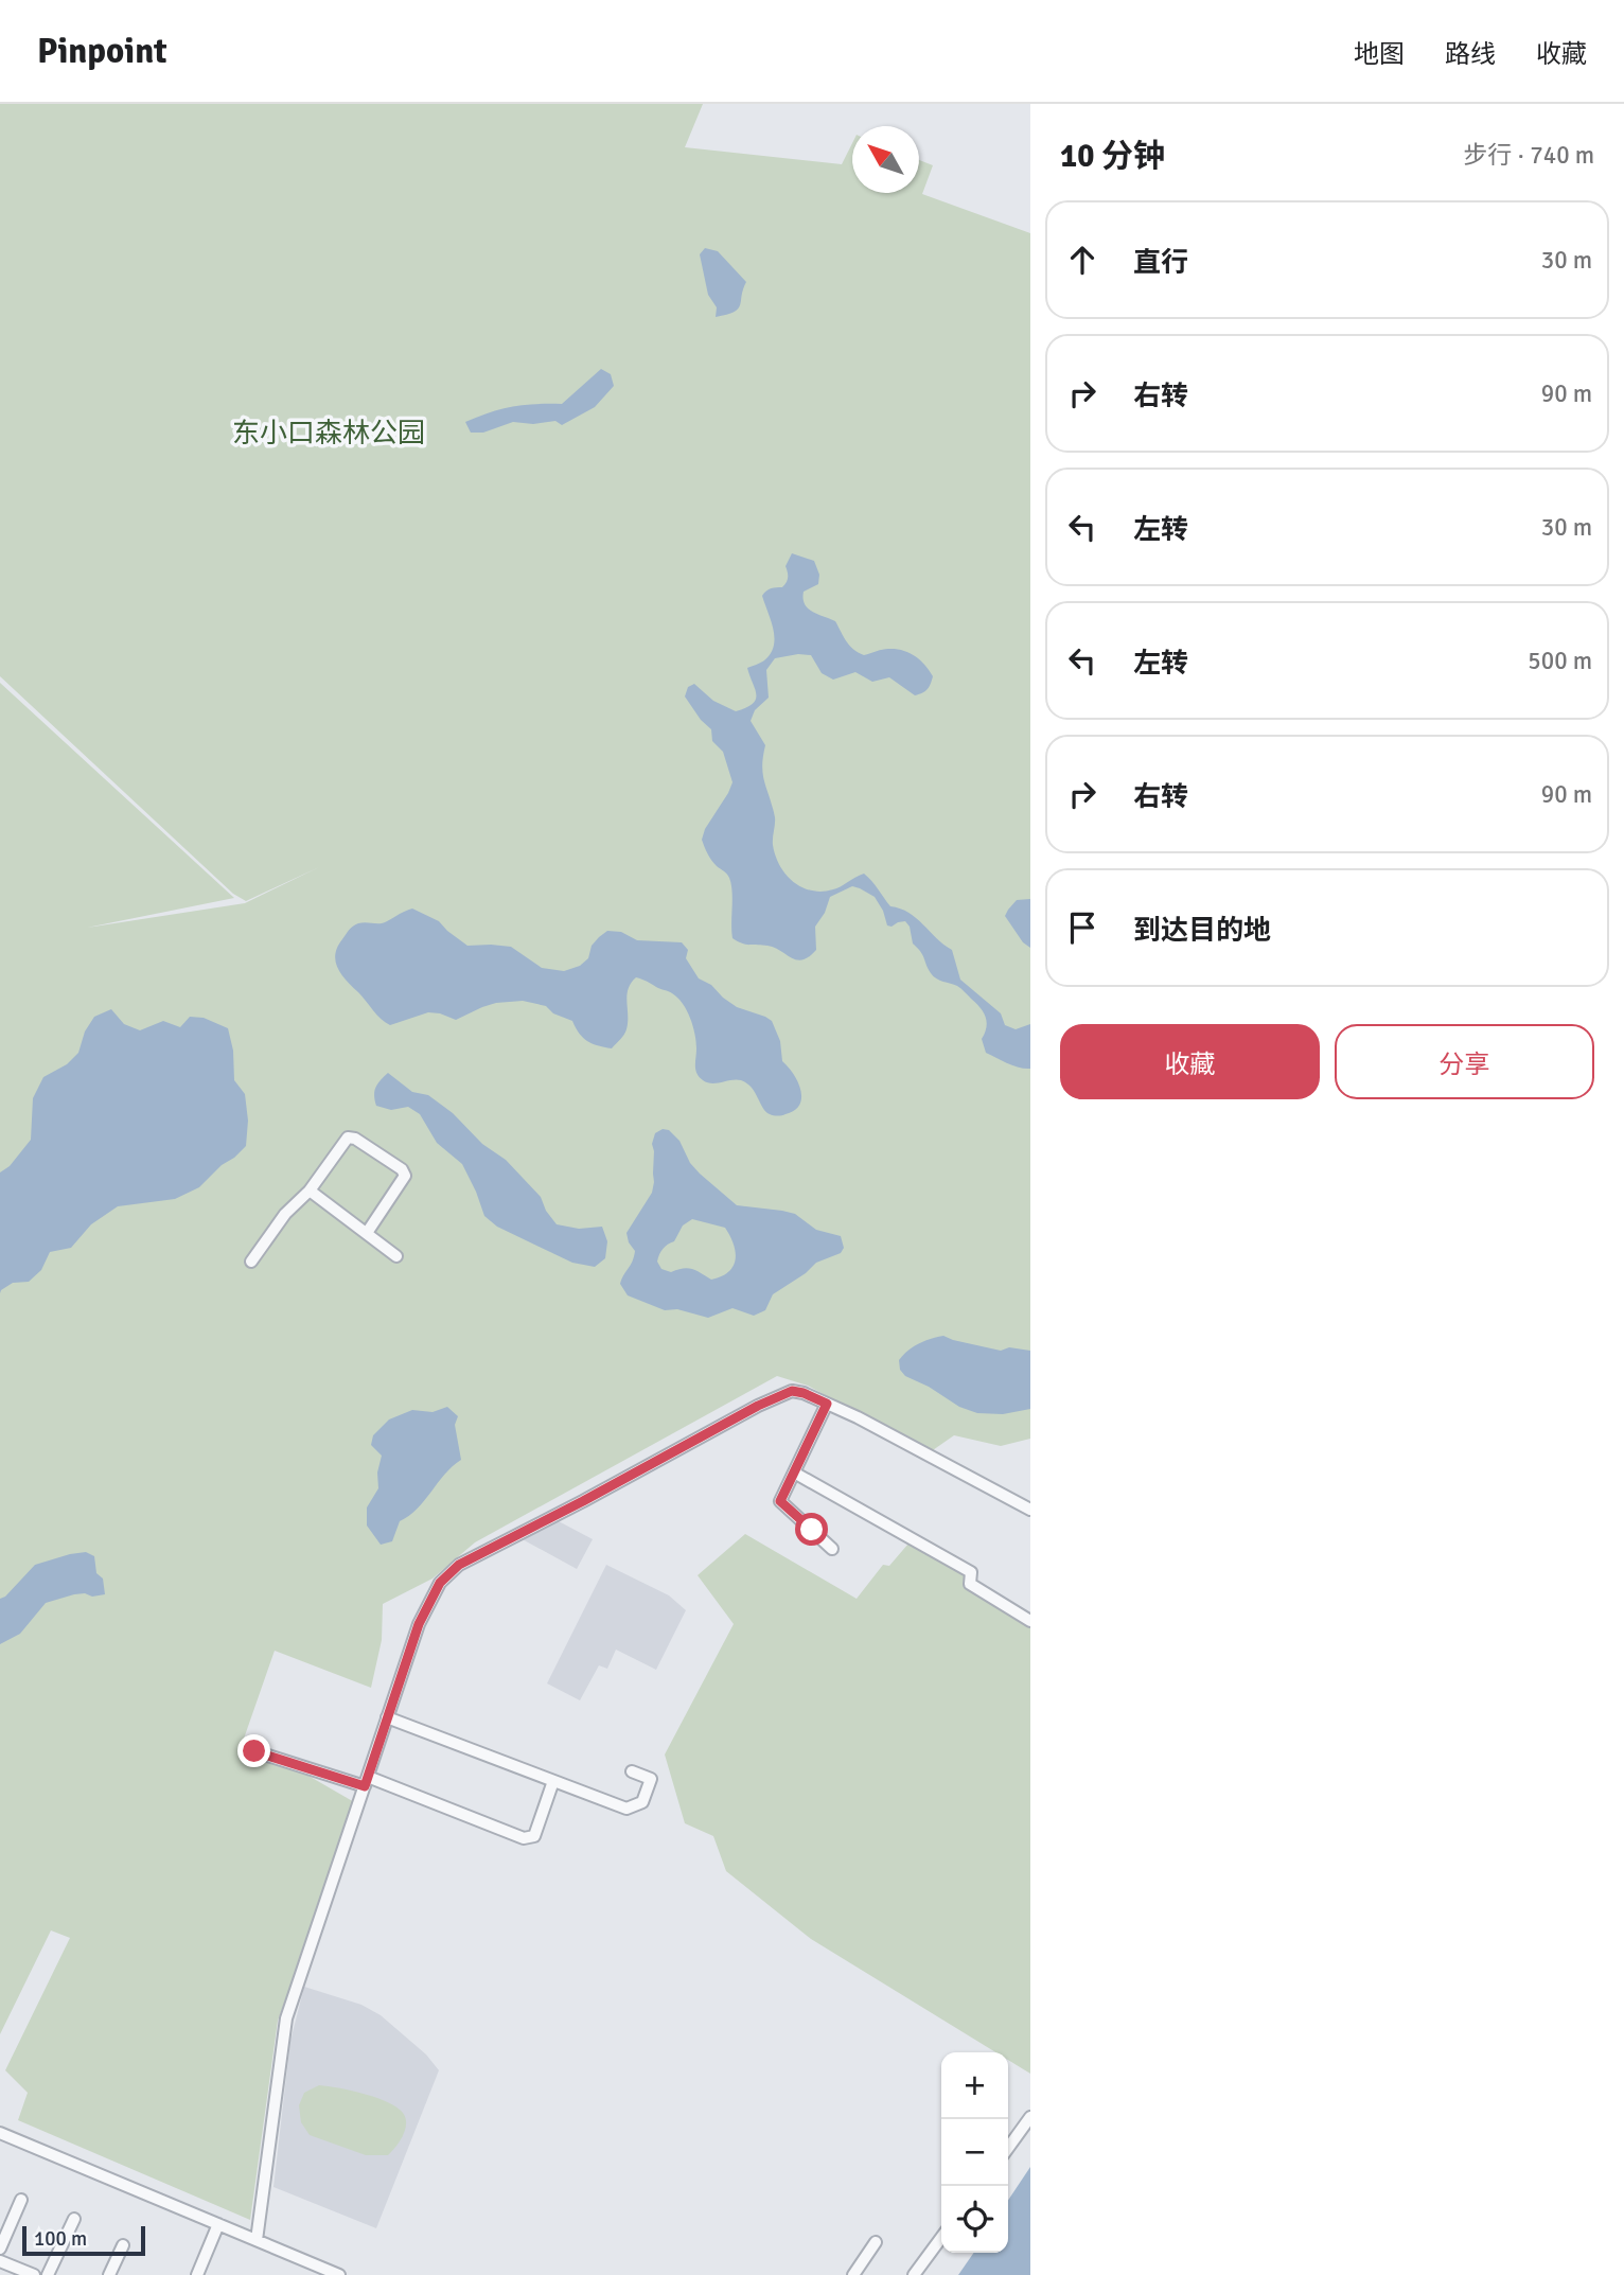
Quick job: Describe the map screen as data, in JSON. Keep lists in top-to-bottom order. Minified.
{"parks":["东小口森林公园"],"scale_bar":"100 m","north":"top left","page":{"header":"Pinpoint","nav":["地图","路线","收藏"],"heading":["10 分钟","步行 · 740 m"],"list":[["直行","30 m"],["右转","90 m"],["左转","30 m"],["左转","500 m"],["右转","90 m"],"到达目的地"],"buttons":["收藏","分享"],"map_buttons":["+","−"],"scale":"100 m"}}
